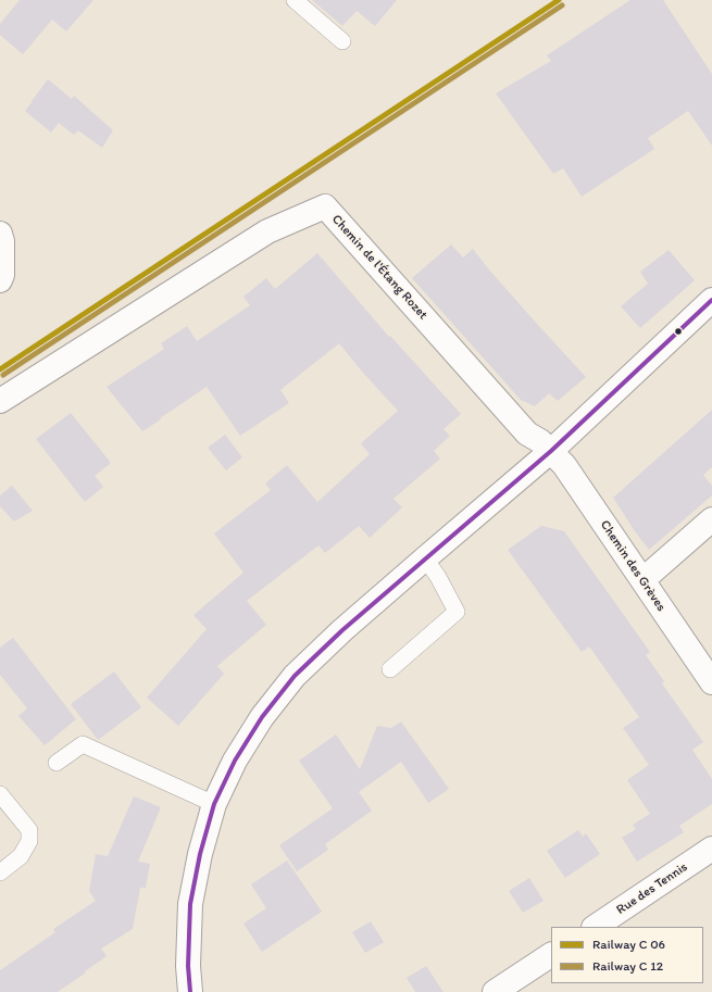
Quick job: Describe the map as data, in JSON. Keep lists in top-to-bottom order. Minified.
{"streets":{"street":["Chemin de l'Étang Rozet","Chemin des Grèves","Rue des Tennis"]},"crossings":[["Chemin de l'Étang Rozet","Chemin des Grèves"]],"legend":["Railway C 06","Railway C 12"]}
